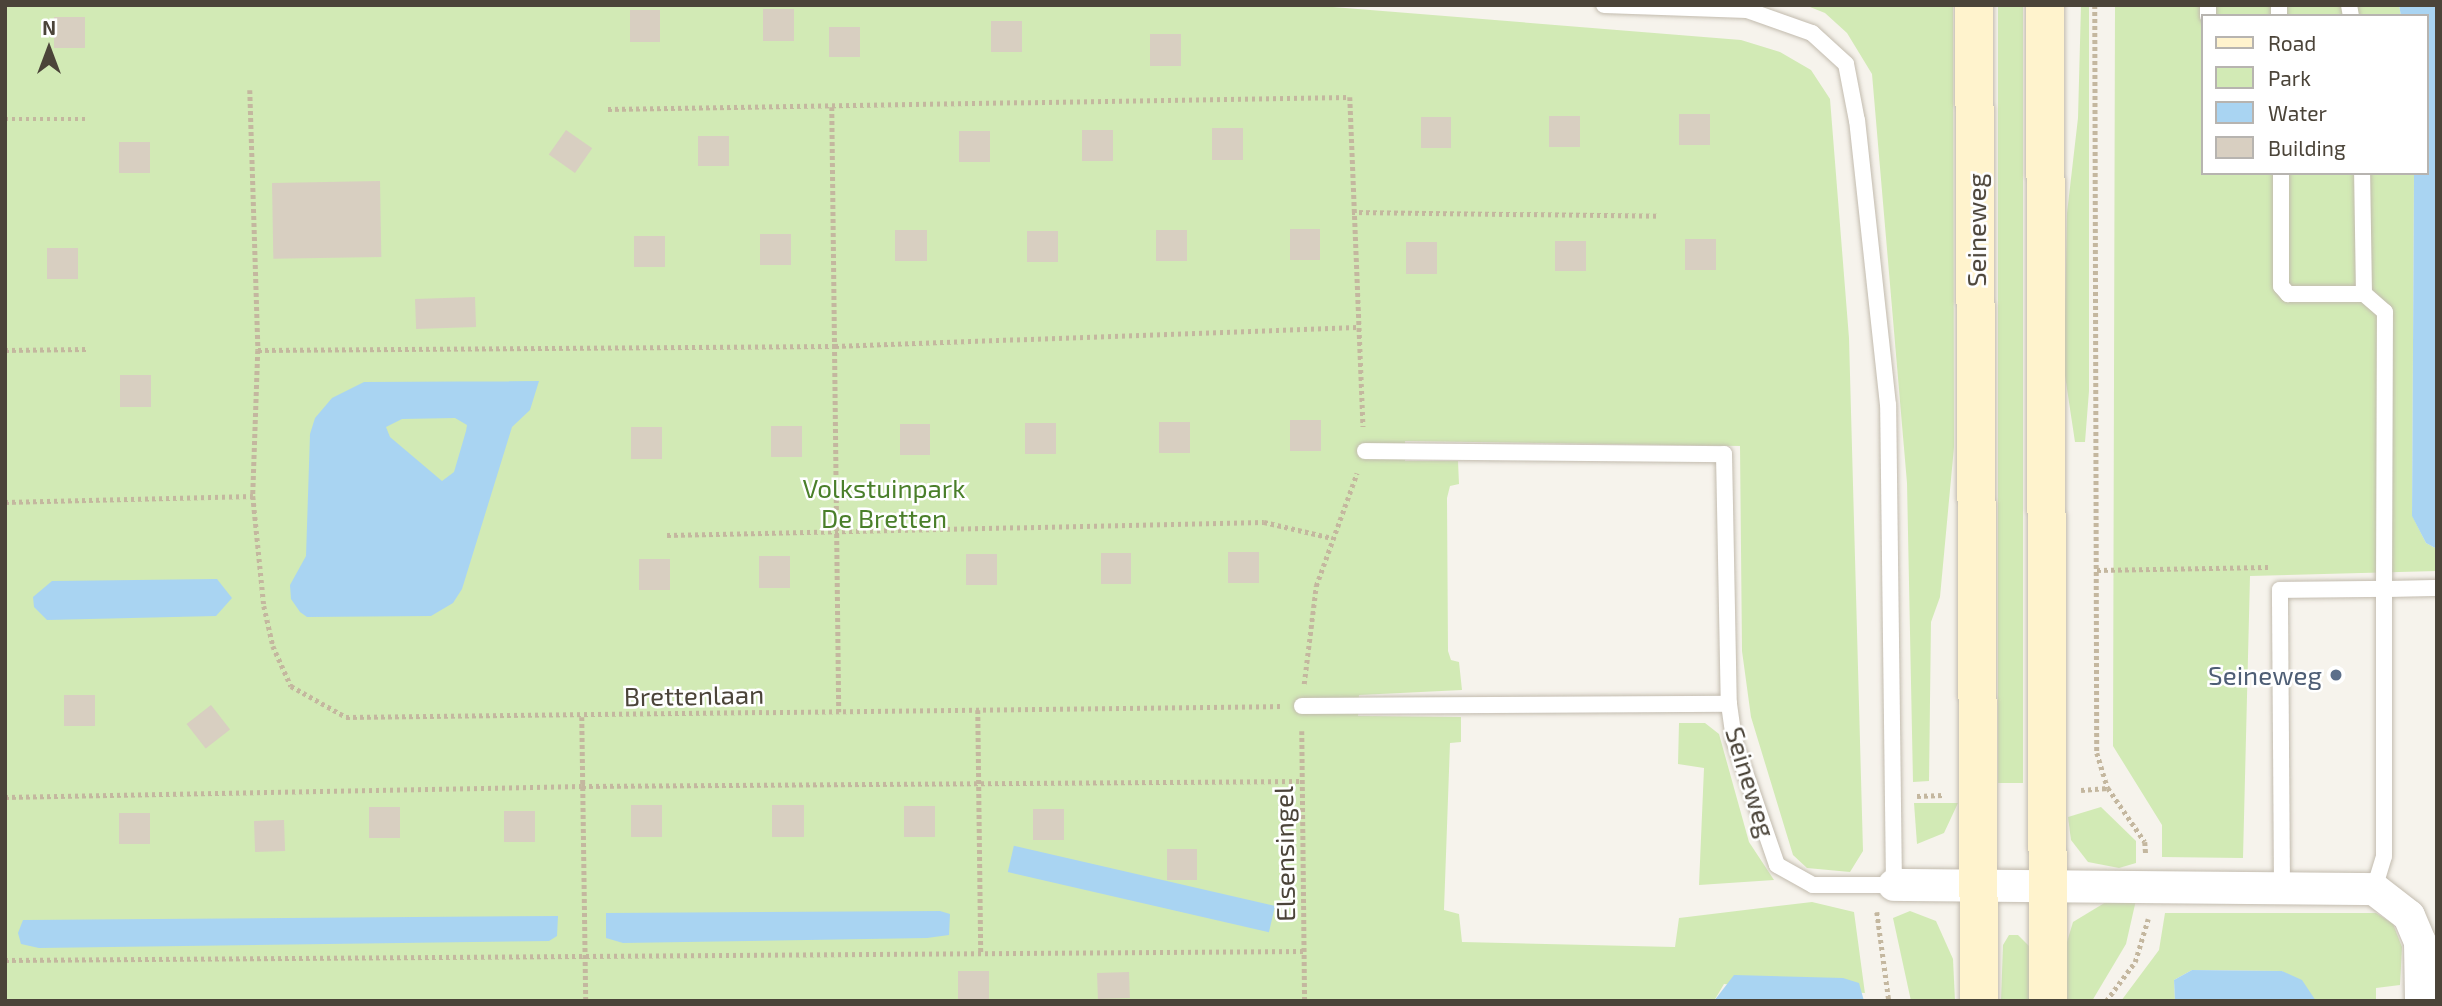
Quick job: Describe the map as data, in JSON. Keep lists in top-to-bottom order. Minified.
{"streets":{"main road":["Seineweg"],"path":["Brettenlaan","Elsensingel"]},"crossings":[["Seineweg","Elsensingel"],["Brettenlaan","Elsensingel"]],"parks":["Volkstuinpark De Bretten"],"places":["Seineweg"],"legend":["Road","Park","Water","Building"],"north":"top"}
